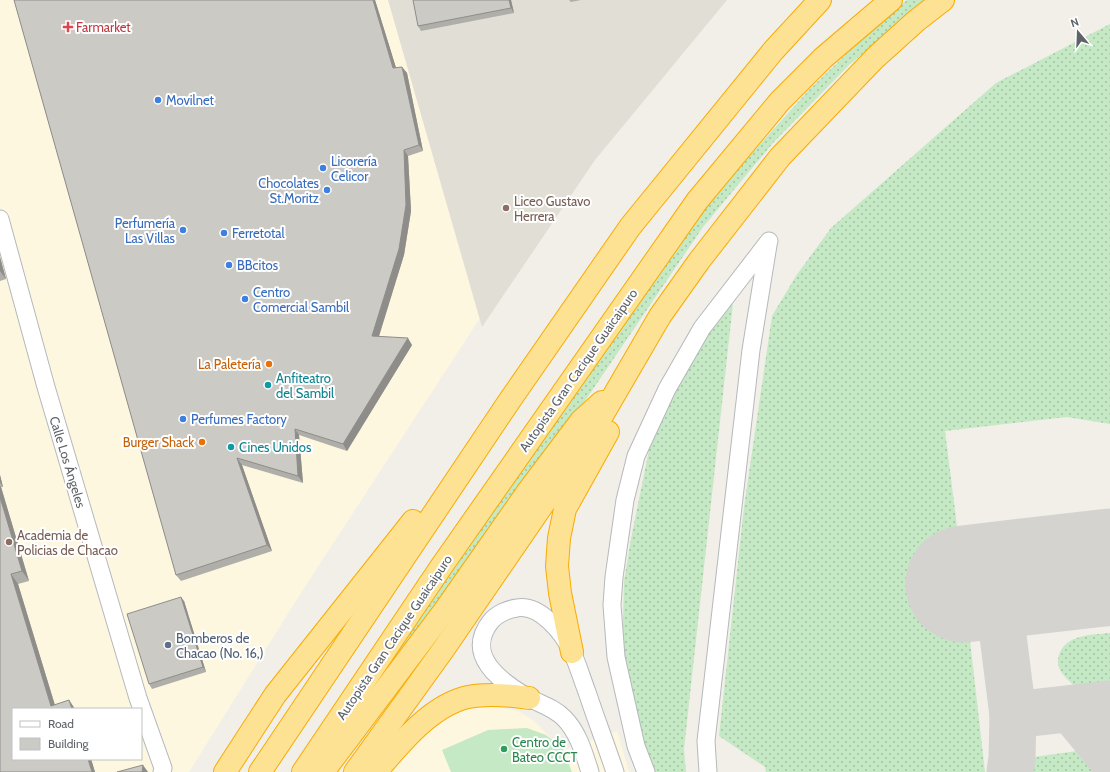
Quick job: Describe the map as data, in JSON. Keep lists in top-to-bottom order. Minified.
{"streets":{"highway":["Autopista Gran Cacique Guaicaipuro"],"street":["Calle Los Ángeles"]},"places":{"health":["Farmarket"],"other":["Movilnet","Licorería Celicor","Chocolates St.Moritz","Liceo Gustavo Herrera","Perfumería Las Villas","Ferretotal","BBcitos","Centro Comercial Sambil","La Paletería","Anfiteatro del Sambil","Perfumes Factory","Burger Shack","Cines Unidos","Academia de Policias de Chacao","Bomberos de Chacao (No. 16,)","Centro de Bateo CCCT"]},"legend":["Road","Building"],"north":"top"}
